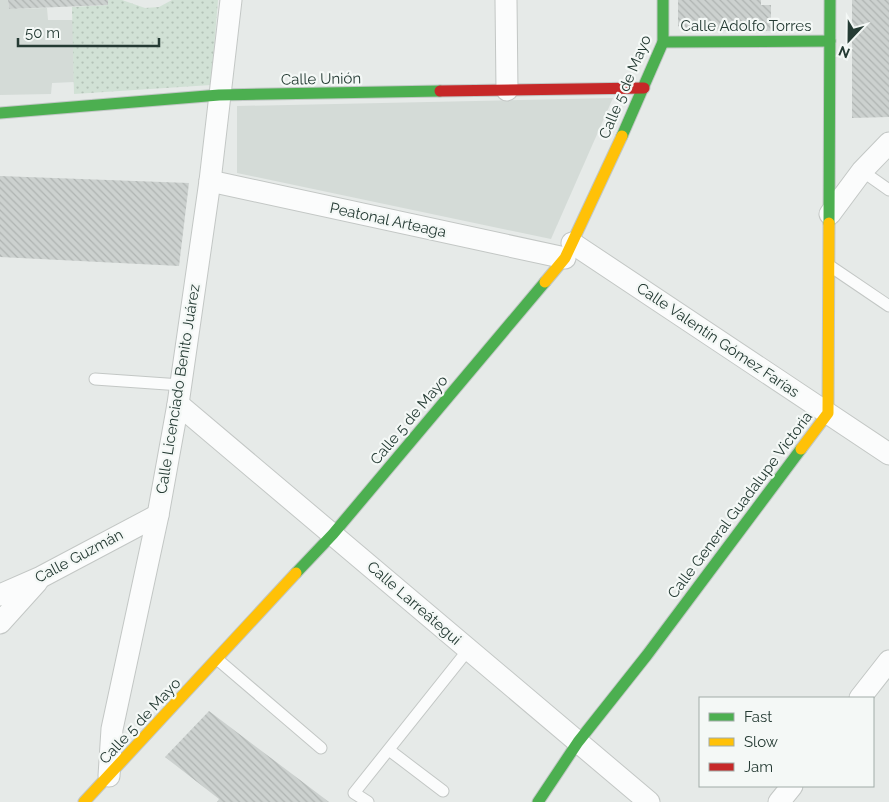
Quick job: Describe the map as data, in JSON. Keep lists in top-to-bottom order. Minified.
{"streets":{"street":["Calle Adolfo Torres","Calle Unión","Calle 5 de Mayo","Peatonal Arteaga","Calle Valentín Gómez Farías","Calle Licenciado Benito Juárez","Calle General Guadalupe Victoria","Calle Guzmán","Calle Larreátegui"]},"crossings":[["Calle Adolfo Torres","Calle 5 de Mayo"],["Calle Adolfo Torres","Calle General Guadalupe Victoria"],["Calle Unión","Calle 5 de Mayo"],["Calle Unión","Calle Licenciado Benito Juárez"],["Calle 5 de Mayo","Peatonal Arteaga"],["Calle 5 de Mayo","Calle Valentín Gómez Farías"],["Calle 5 de Mayo","Calle Licenciado Benito Juárez"],["Calle 5 de Mayo","Calle Larreátegui"],["Peatonal Arteaga","Calle Valentín Gómez Farías"],["Peatonal Arteaga","Calle Licenciado Benito Juárez"],["Calle Valentín Gómez Farías","Calle General Guadalupe Victoria"],["Calle Licenciado Benito Juárez","Calle Guzmán"],["Calle Licenciado Benito Juárez","Calle Larreátegui"],["Calle General Guadalupe Victoria","Calle Larreátegui"]],"legend":["Fast","Slow","Jam"],"scale_bar":"50 m","north":"bottom"}
